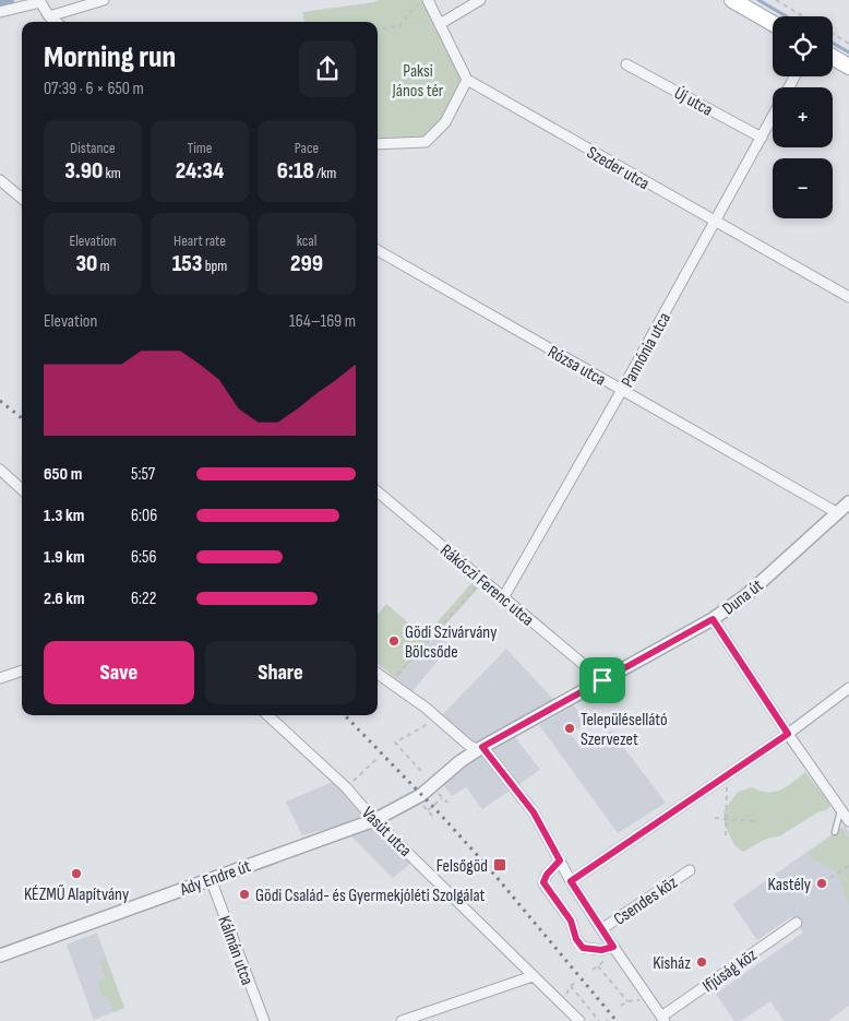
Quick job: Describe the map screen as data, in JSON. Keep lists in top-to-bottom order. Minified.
{"streets":{"street":["Új utca","Szeder utca","Pannónia utca","Rózsa utca","Rákóczi Ferenc utca","Duna út","Vasút utca","Ady Endre út","Csendes köz","Kálmán utca","Ifjúság köz"]},"crossings":[["Új utca","Pannónia utca"],["Szeder utca","Pannónia utca"],["Pannónia utca","Rózsa utca"],["Pannónia utca","Rákóczi Ferenc utca"],["Rózsa utca","Duna út"],["Rákóczi Ferenc utca","Duna út"],["Duna út","Ady Endre út"],["Vasút utca","Ady Endre út"],["Ady Endre út","Kálmán utca"]],"parks":["Paksi János tér"],"places":{"other":["Gödi Szivárvány Bölcsőde","Településellátó Szervezet","KÉZMŰ Alapítvány","Kastély","Gödi Család- és Gyermekjóléti Szolgálat","Kisház"],"transit":["Felsőgöd"]},"page":{"map_buttons":["+","−"],"heading":["Morning run","07:39 · 6 × 650 m"],"stats":[["Distance","3.90 km"],["Time","24:34"],["Pace","6:18 /km"],["Elevation","30 m"],["Heart rate","153 bpm"],["kcal","299"]],"chart":["Elevation","164–169 m"],"list":[{"name":"650 m","note":"5:57"},{"name":"1.3 km","note":"6:06"},{"name":"1.9 km","note":"6:56"},{"name":"2.6 km","note":"6:22"}],"buttons":["Save","Share"]}}
